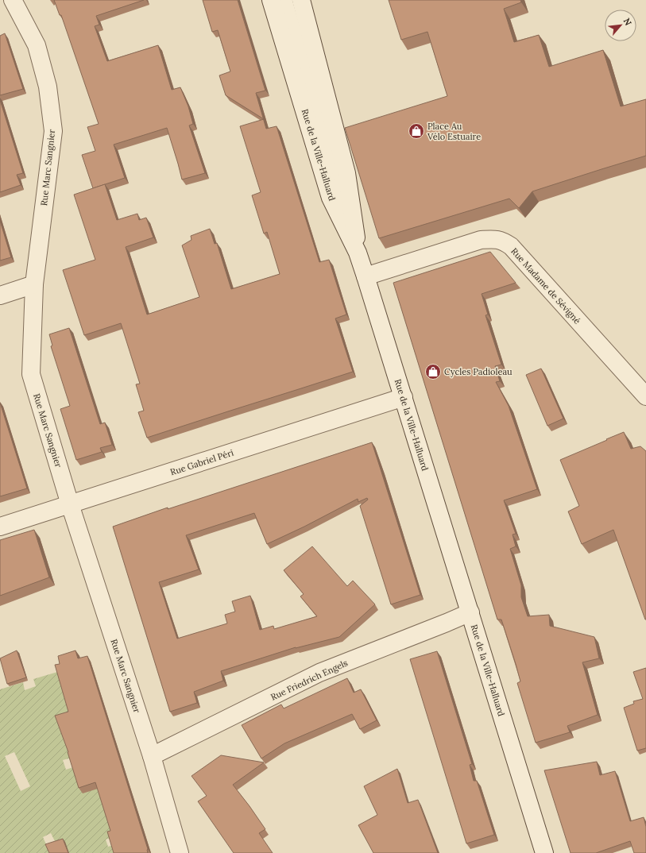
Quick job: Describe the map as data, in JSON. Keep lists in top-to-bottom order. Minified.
{"streets":{"street":["Rue de la Ville-Halluard","Rue Marc Sangnier","Rue Madame de Sévigné","Rue Gabriel Péri","Rue Friedrich Engels"]},"crossings":[["Rue de la Ville-Halluard","Rue Madame de Sévigné"],["Rue de la Ville-Halluard","Rue Gabriel Péri"],["Rue de la Ville-Halluard","Rue Friedrich Engels"],["Rue Marc Sangnier","Rue Gabriel Péri"],["Rue Marc Sangnier","Rue Friedrich Engels"]],"places":{"shop":["Place Au Vélo Estuaire","Cycles Padioleau"]},"north":"top right"}
